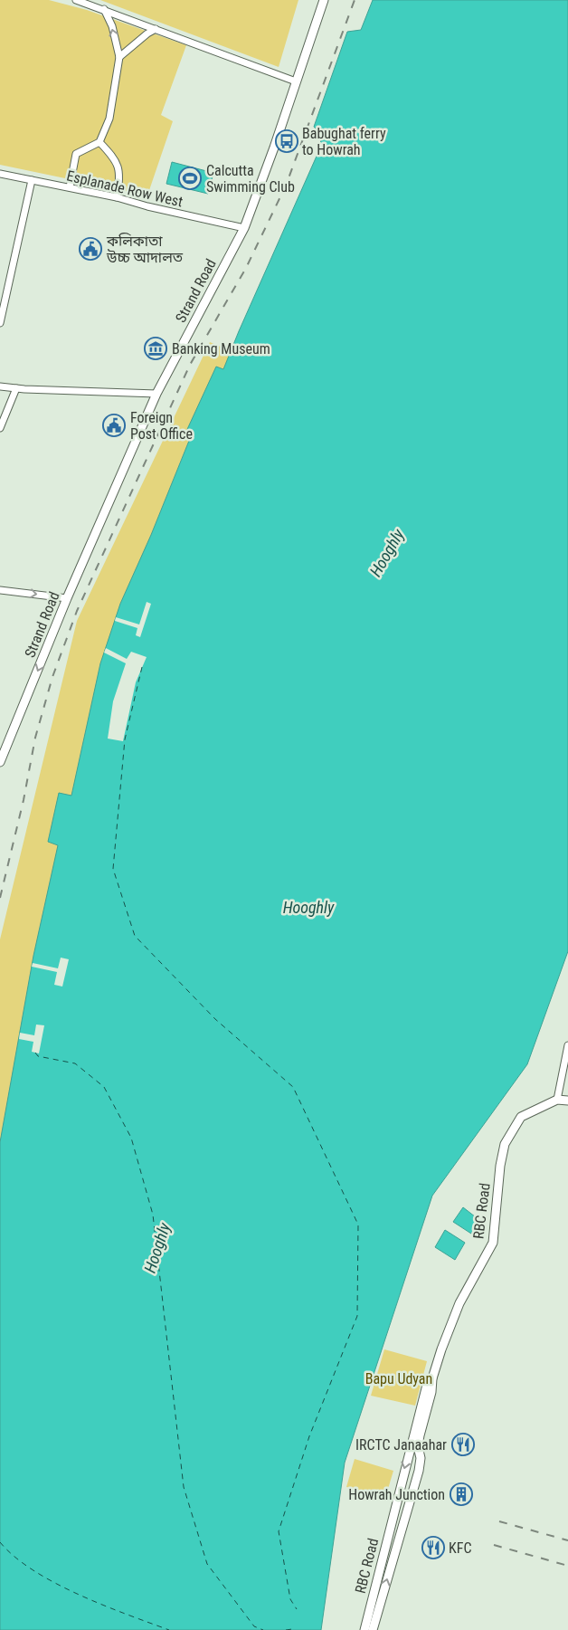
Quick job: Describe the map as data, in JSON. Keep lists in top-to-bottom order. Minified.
{"streets":{"main road":["Strand Road","RBC Road"],"street":["Esplanade Row West"]},"crossings":[["Esplanade Row West","Strand Road"]],"water":["Hooghly"],"parks":["Bapu Udyan"],"places":{"bus stop":["Babughat ferry to Howrah"],"sports":["Calcutta Swimming Club"],"public building":["কলিকাতা উচ্চ আদালত","Foreign Post Office"],"museum":["Banking Museum"],"restaurant":["IRCTC Janaahar","KFC"],"building":["Howrah Junction"]}}
